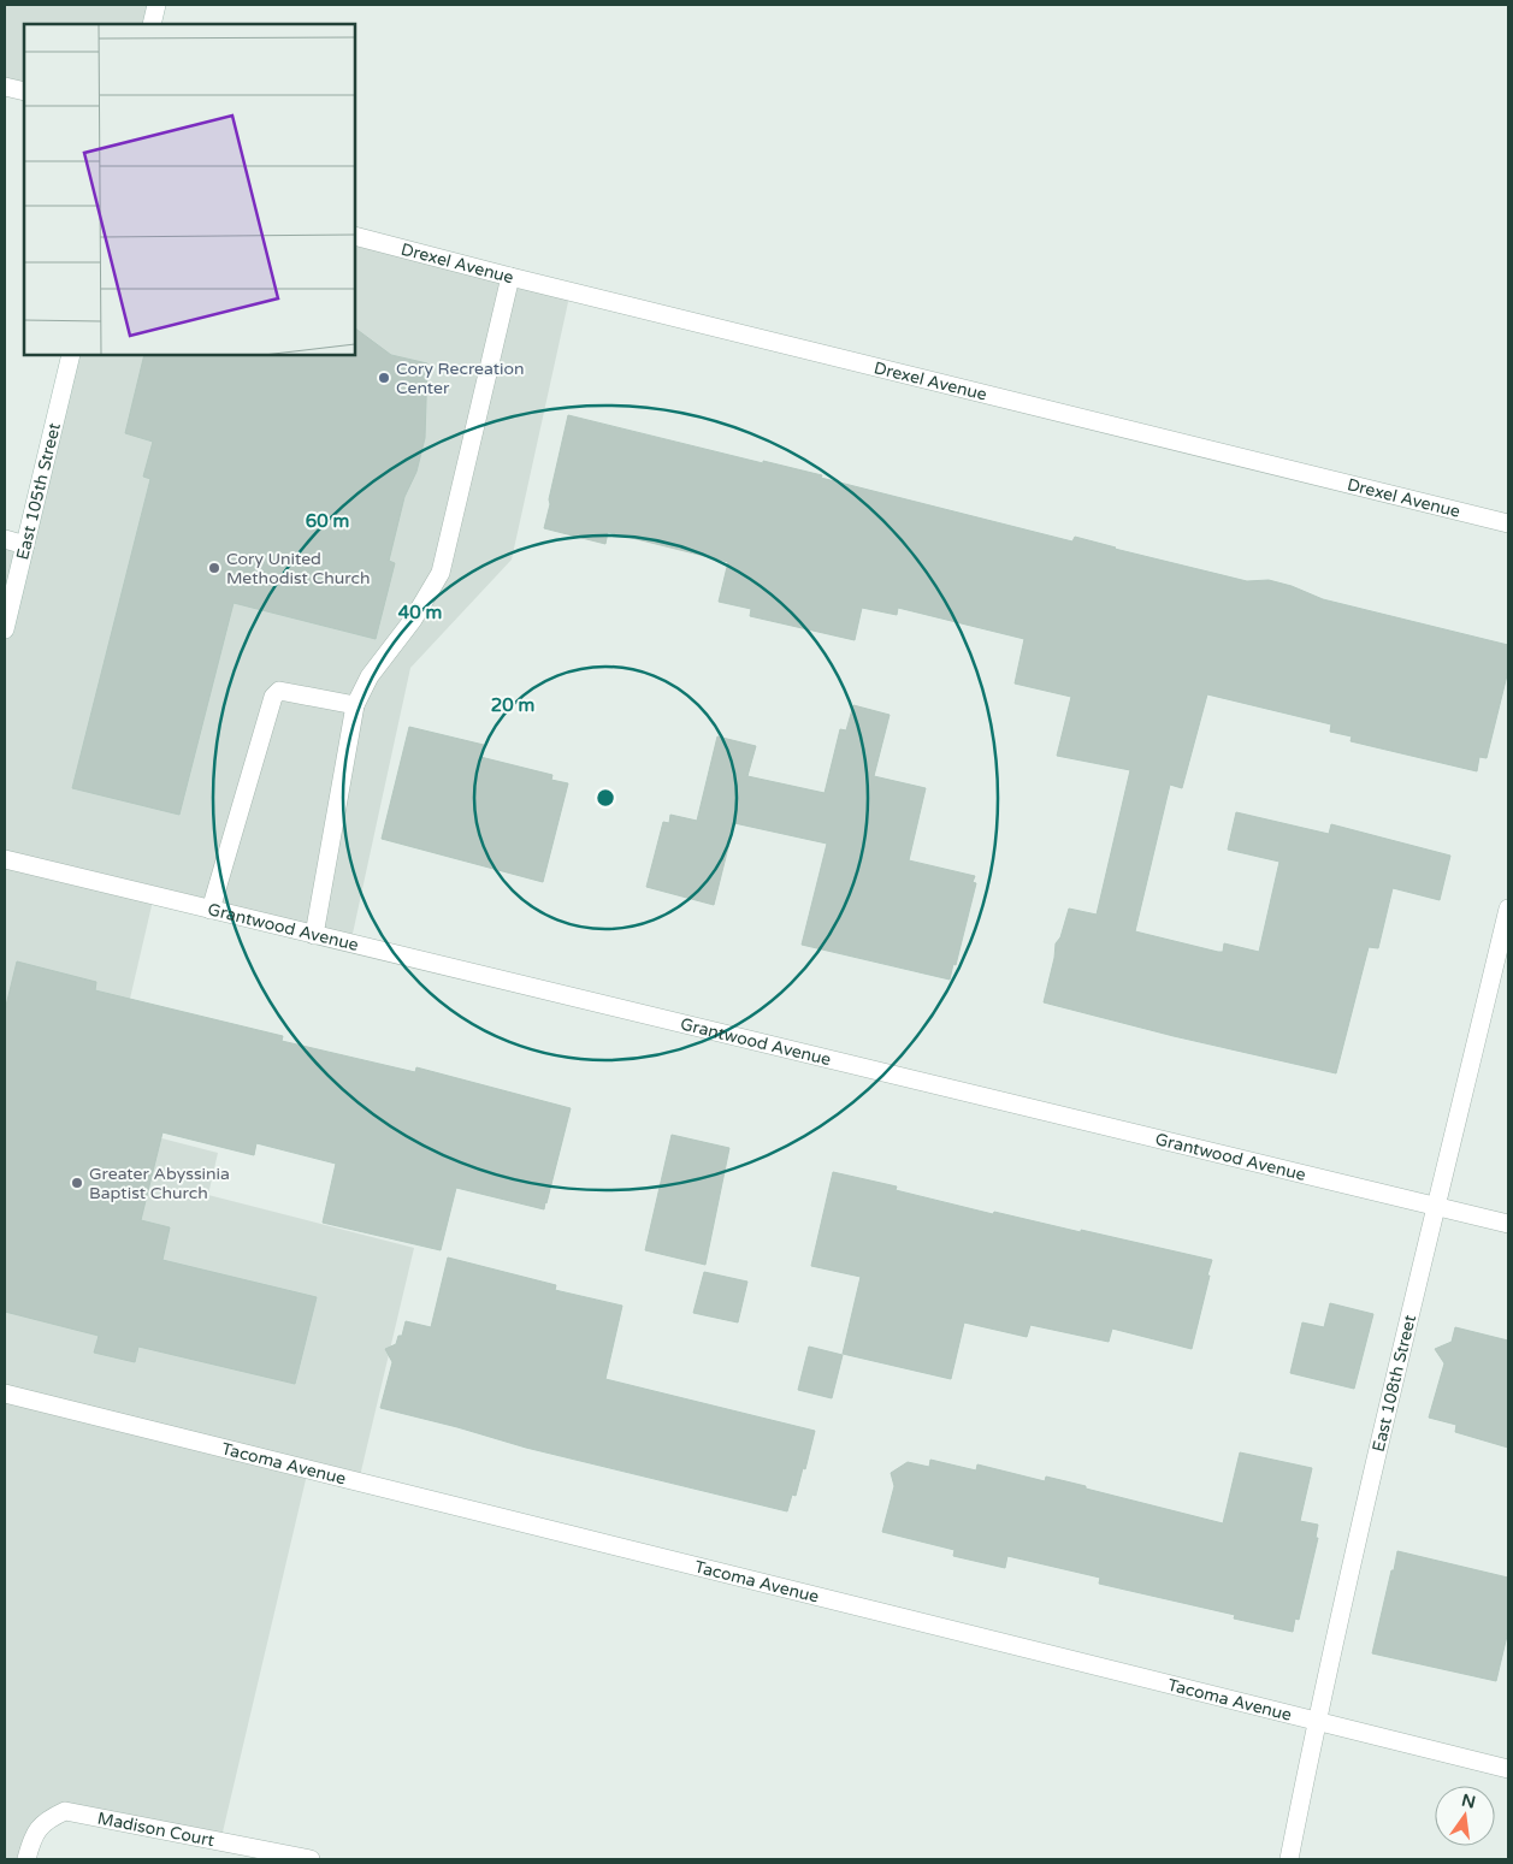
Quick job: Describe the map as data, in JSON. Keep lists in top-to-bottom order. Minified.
{"streets":{"street":["Drexel Avenue","East 105th Street","Grantwood Avenue","East 108th Street","Tacoma Avenue","Madison Court"]},"crossings":[["Grantwood Avenue","East 108th Street"],["East 108th Street","Tacoma Avenue"]],"places":["Cory Recreation Center","Cory United Methodist Church","Greater Abyssinia Baptist Church"],"north":"top","rings":["60 m","40 m","20 m"]}
